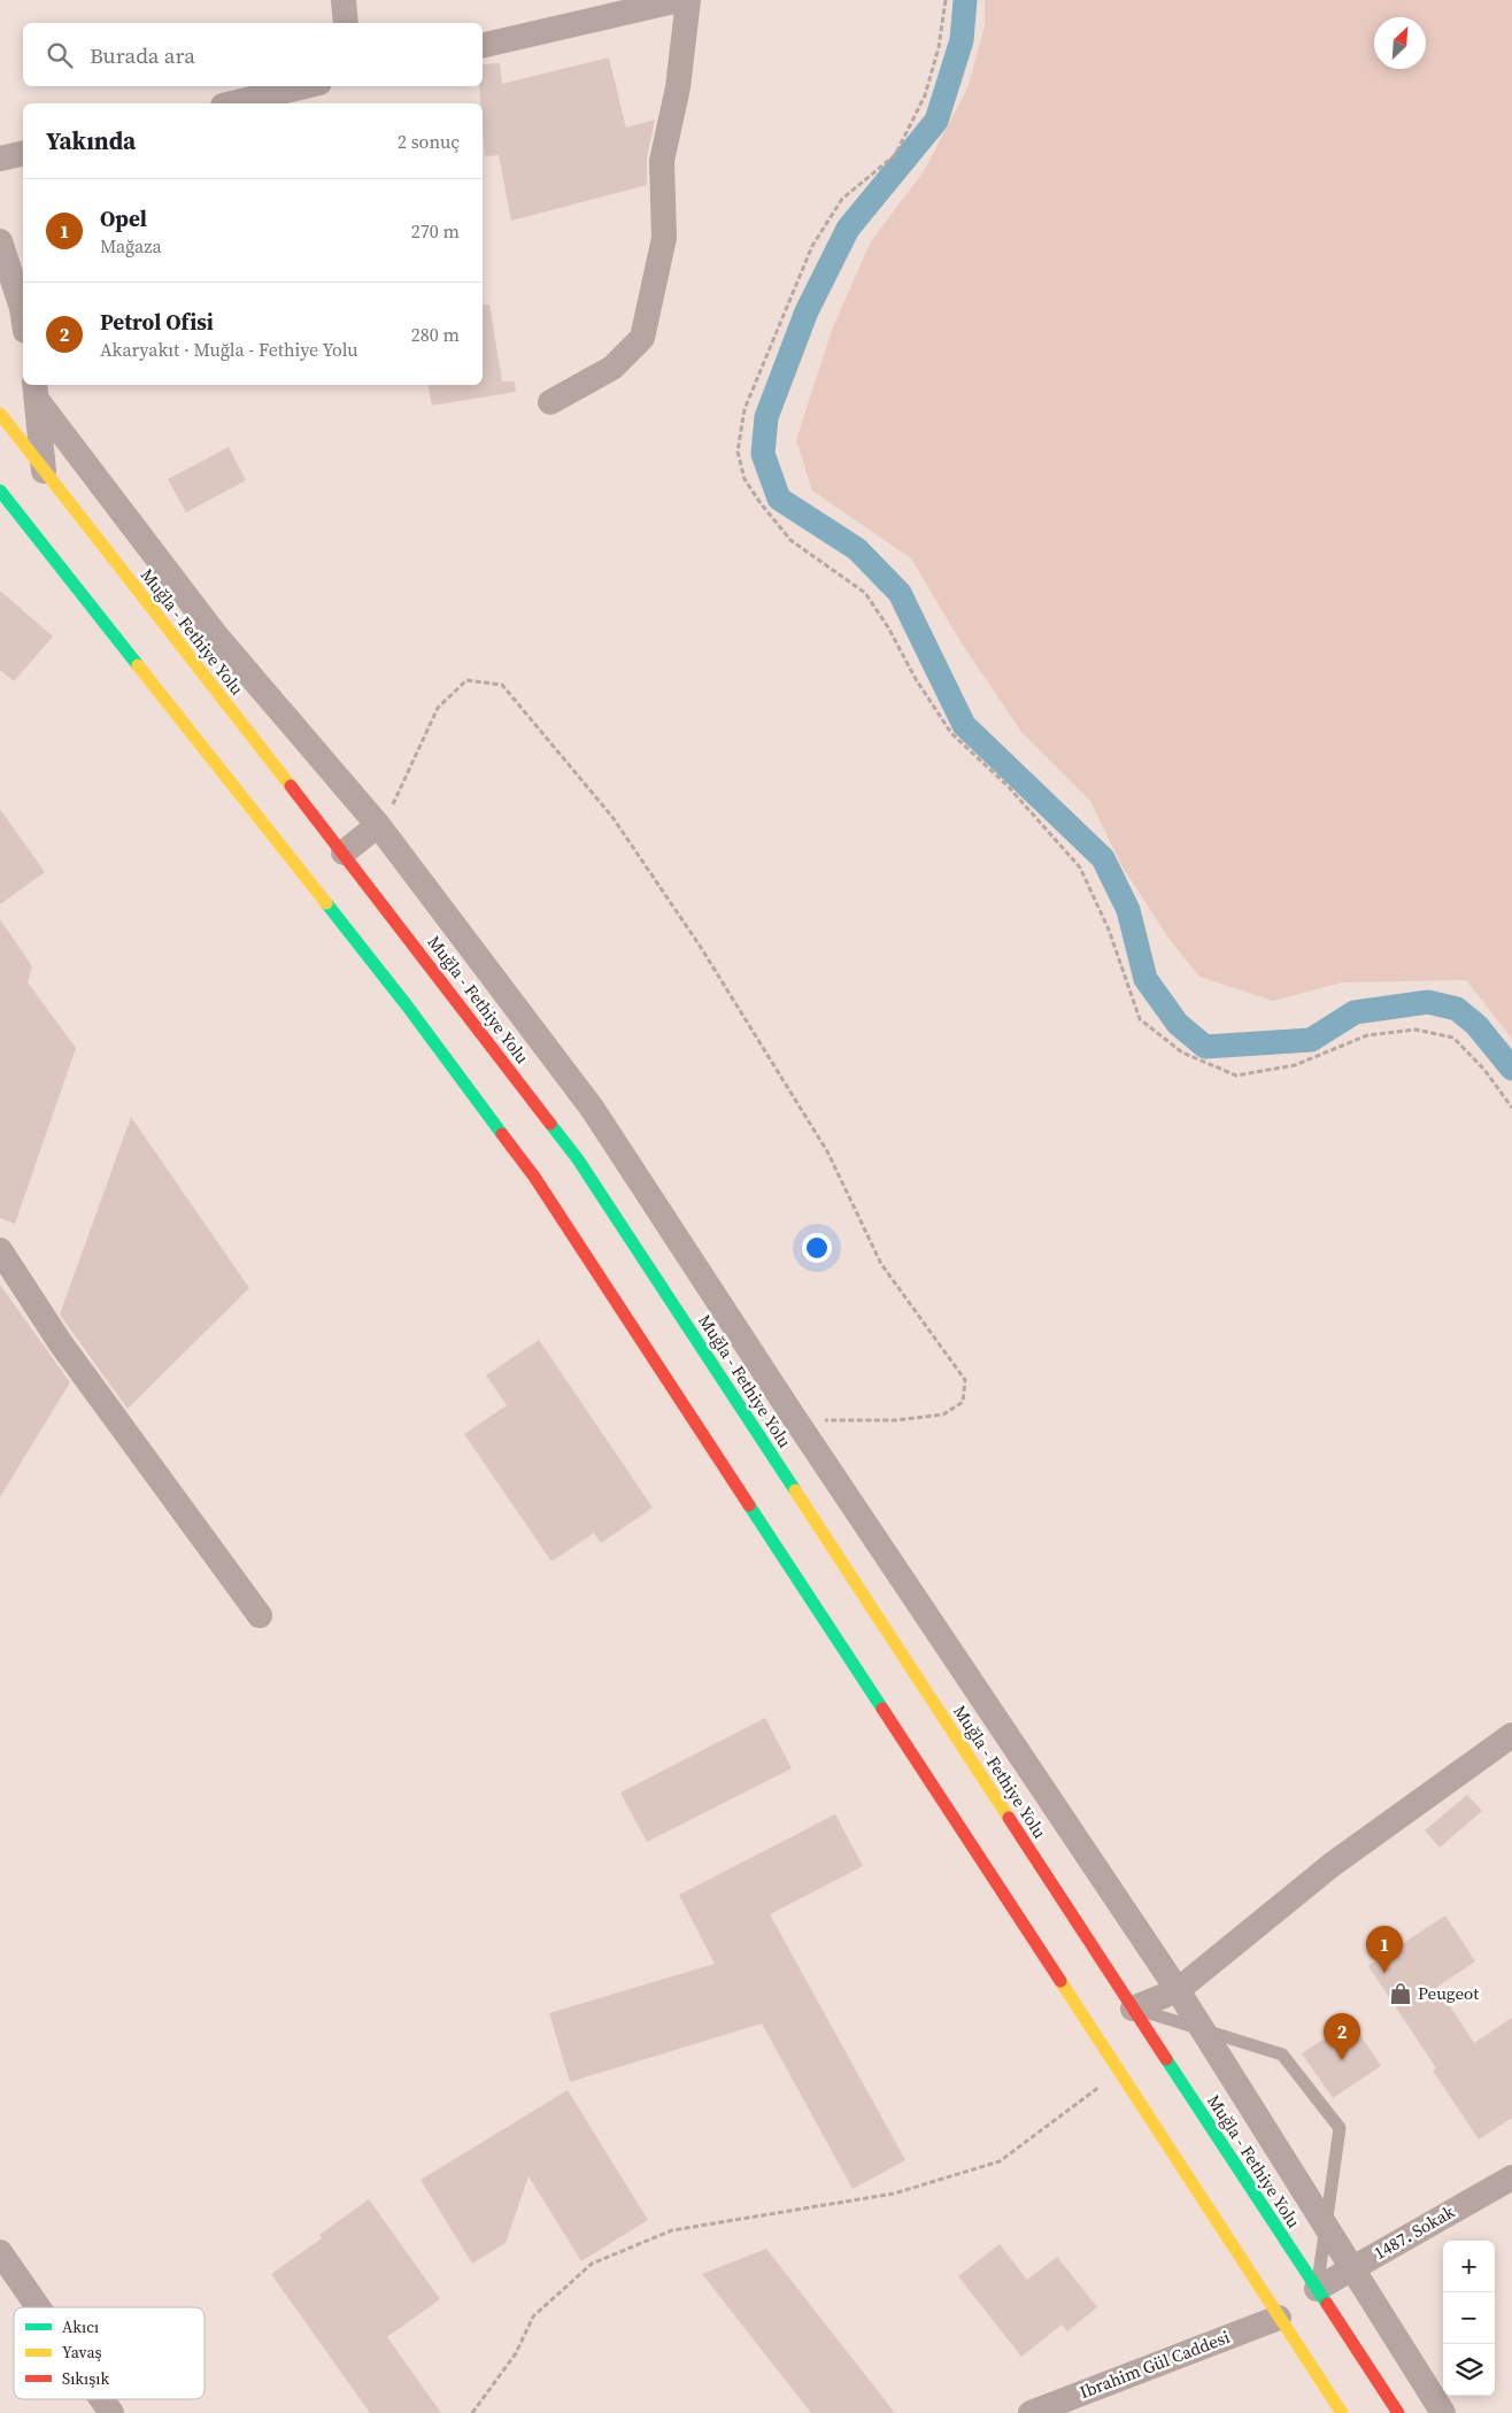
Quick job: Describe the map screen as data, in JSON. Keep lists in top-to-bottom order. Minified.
{"streets":{"highway":["Muğla - Fethiye Yolu"],"street":["1487. Sokak","Ibrahim Gül Caddesi"]},"crossings":[["Muğla - Fethiye Yolu","1487. Sokak"]],"places":{"shop":["Peugeot"]},"legend":["Akıcı","Yavaş","Sıkışık"],"north":"top right","page":{"search":"Burada ara","heading":["Yakında","2 sonuç"],"list":[{"mark":"1","name":"Opel","note":"Mağaza","value":"270 m"},{"mark":"2","name":"Petrol Ofisi","note":"Akaryakıt · Muğla - Fethiye Yolu","value":"280 m"}],"pins":["1","2"],"map_buttons":["+","−"]}}
